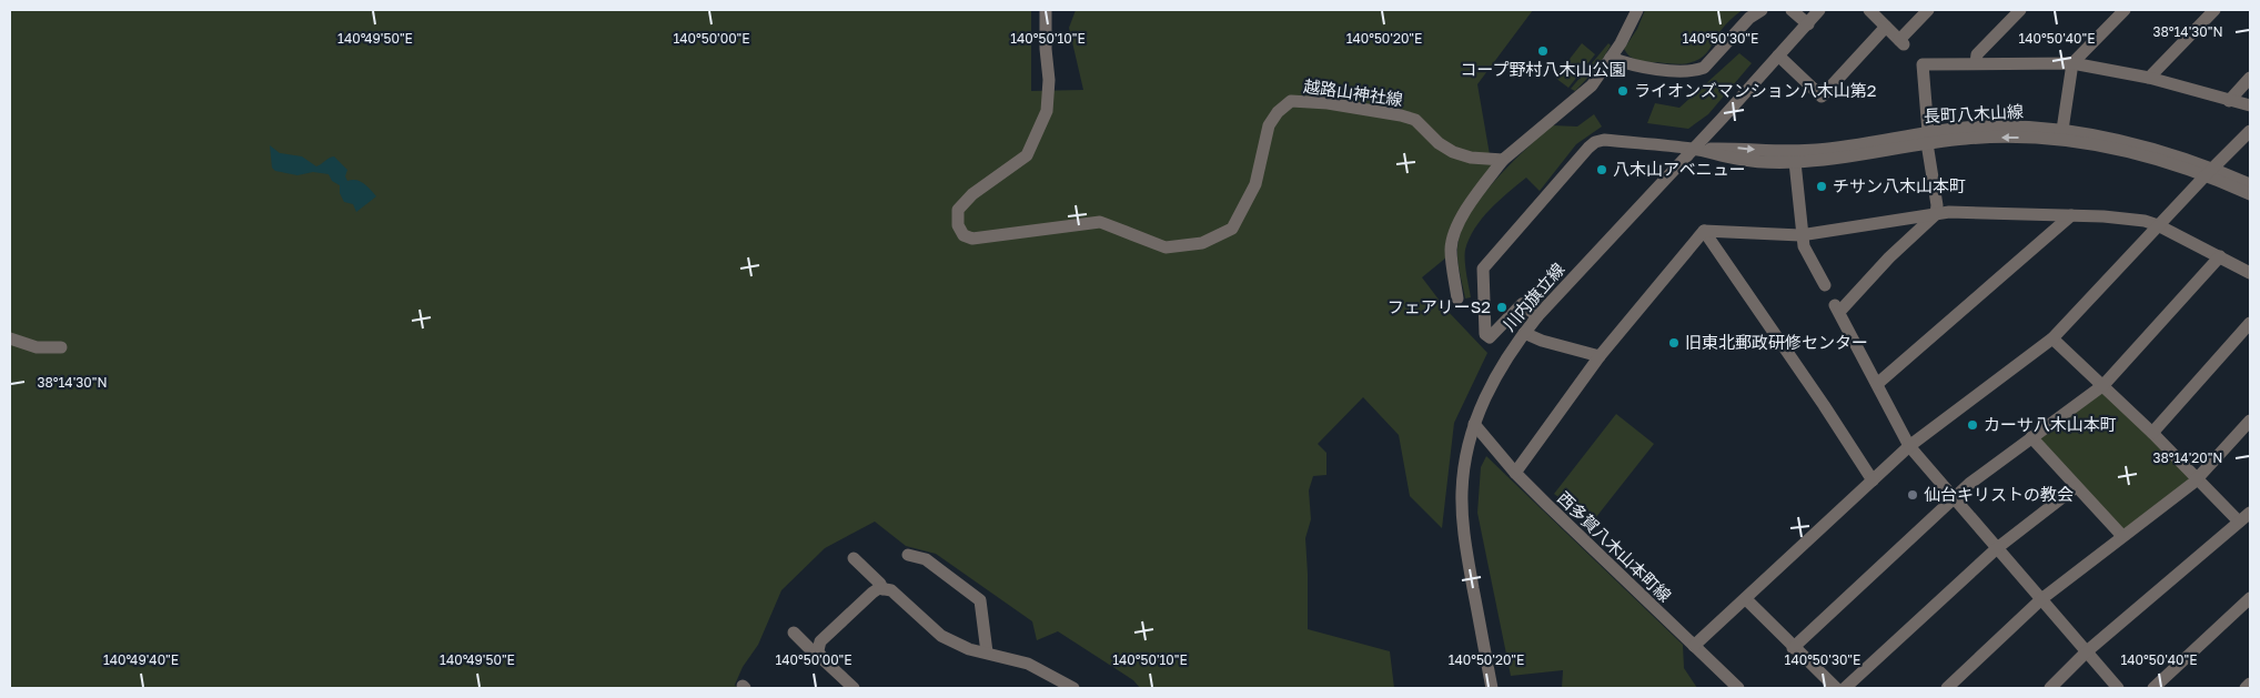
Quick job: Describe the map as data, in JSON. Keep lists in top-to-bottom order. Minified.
{"streets":{"street":["越路山神社線","長町八木山線","川内旗立線","西多賀八木山本町線"]},"crossings":[["長町八木山線","川内旗立線"],["川内旗立線","西多賀八木山本町線"]],"places":["コープ野村八木山公園","ライオンズマンション八木山第2","八木山アベニュー","チサン八木山本町","フェアリーS2","旧東北郵政研修センター","カーサ八木山本町","仙台キリストの教会"],"coordinates":["38°14'30\"N","140°49'50\"E","140°50'00\"E","140°50'10\"E","140°50'20\"E","140°50'30\"E","140°50'40\"E","38°14'20\"N","140°49'40\"E"]}
